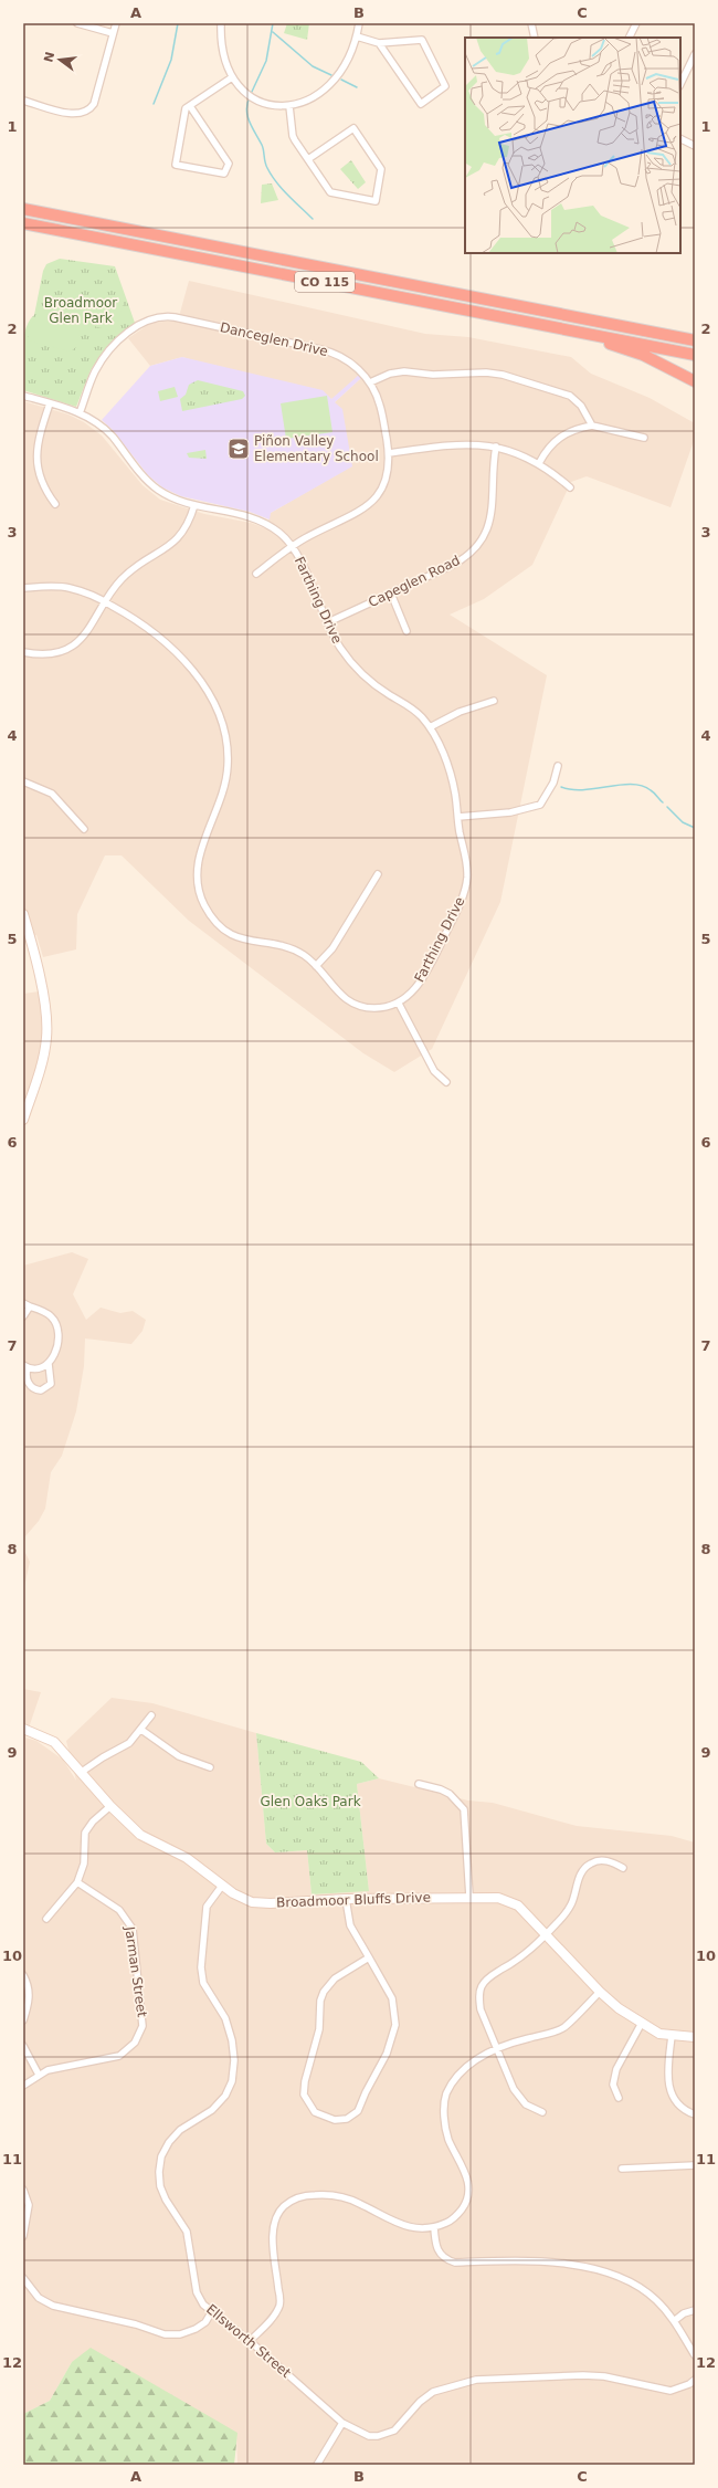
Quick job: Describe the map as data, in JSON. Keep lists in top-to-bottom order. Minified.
{"streets":{"highway":["CO 115"],"street":["Danceglen Drive","Capeglen Road","Farthing Drive","Broadmoor Bluffs Drive","Jarman Street","Ellsworth Street"]},"crossings":[["Danceglen Drive","Farthing Drive"],["Capeglen Road","Farthing Drive"],["Broadmoor Bluffs Drive","Ellsworth Street"]],"parks":["Broadmoor Glen Park","Glen Oaks Park"],"places":{"school or university":["Piñon Valley Elementary School"]},"north":"left","grid":{"columns":["A","B","C"],"rows":["1","2","3","4","5","6","7","8","9","10","11","12"]}}
